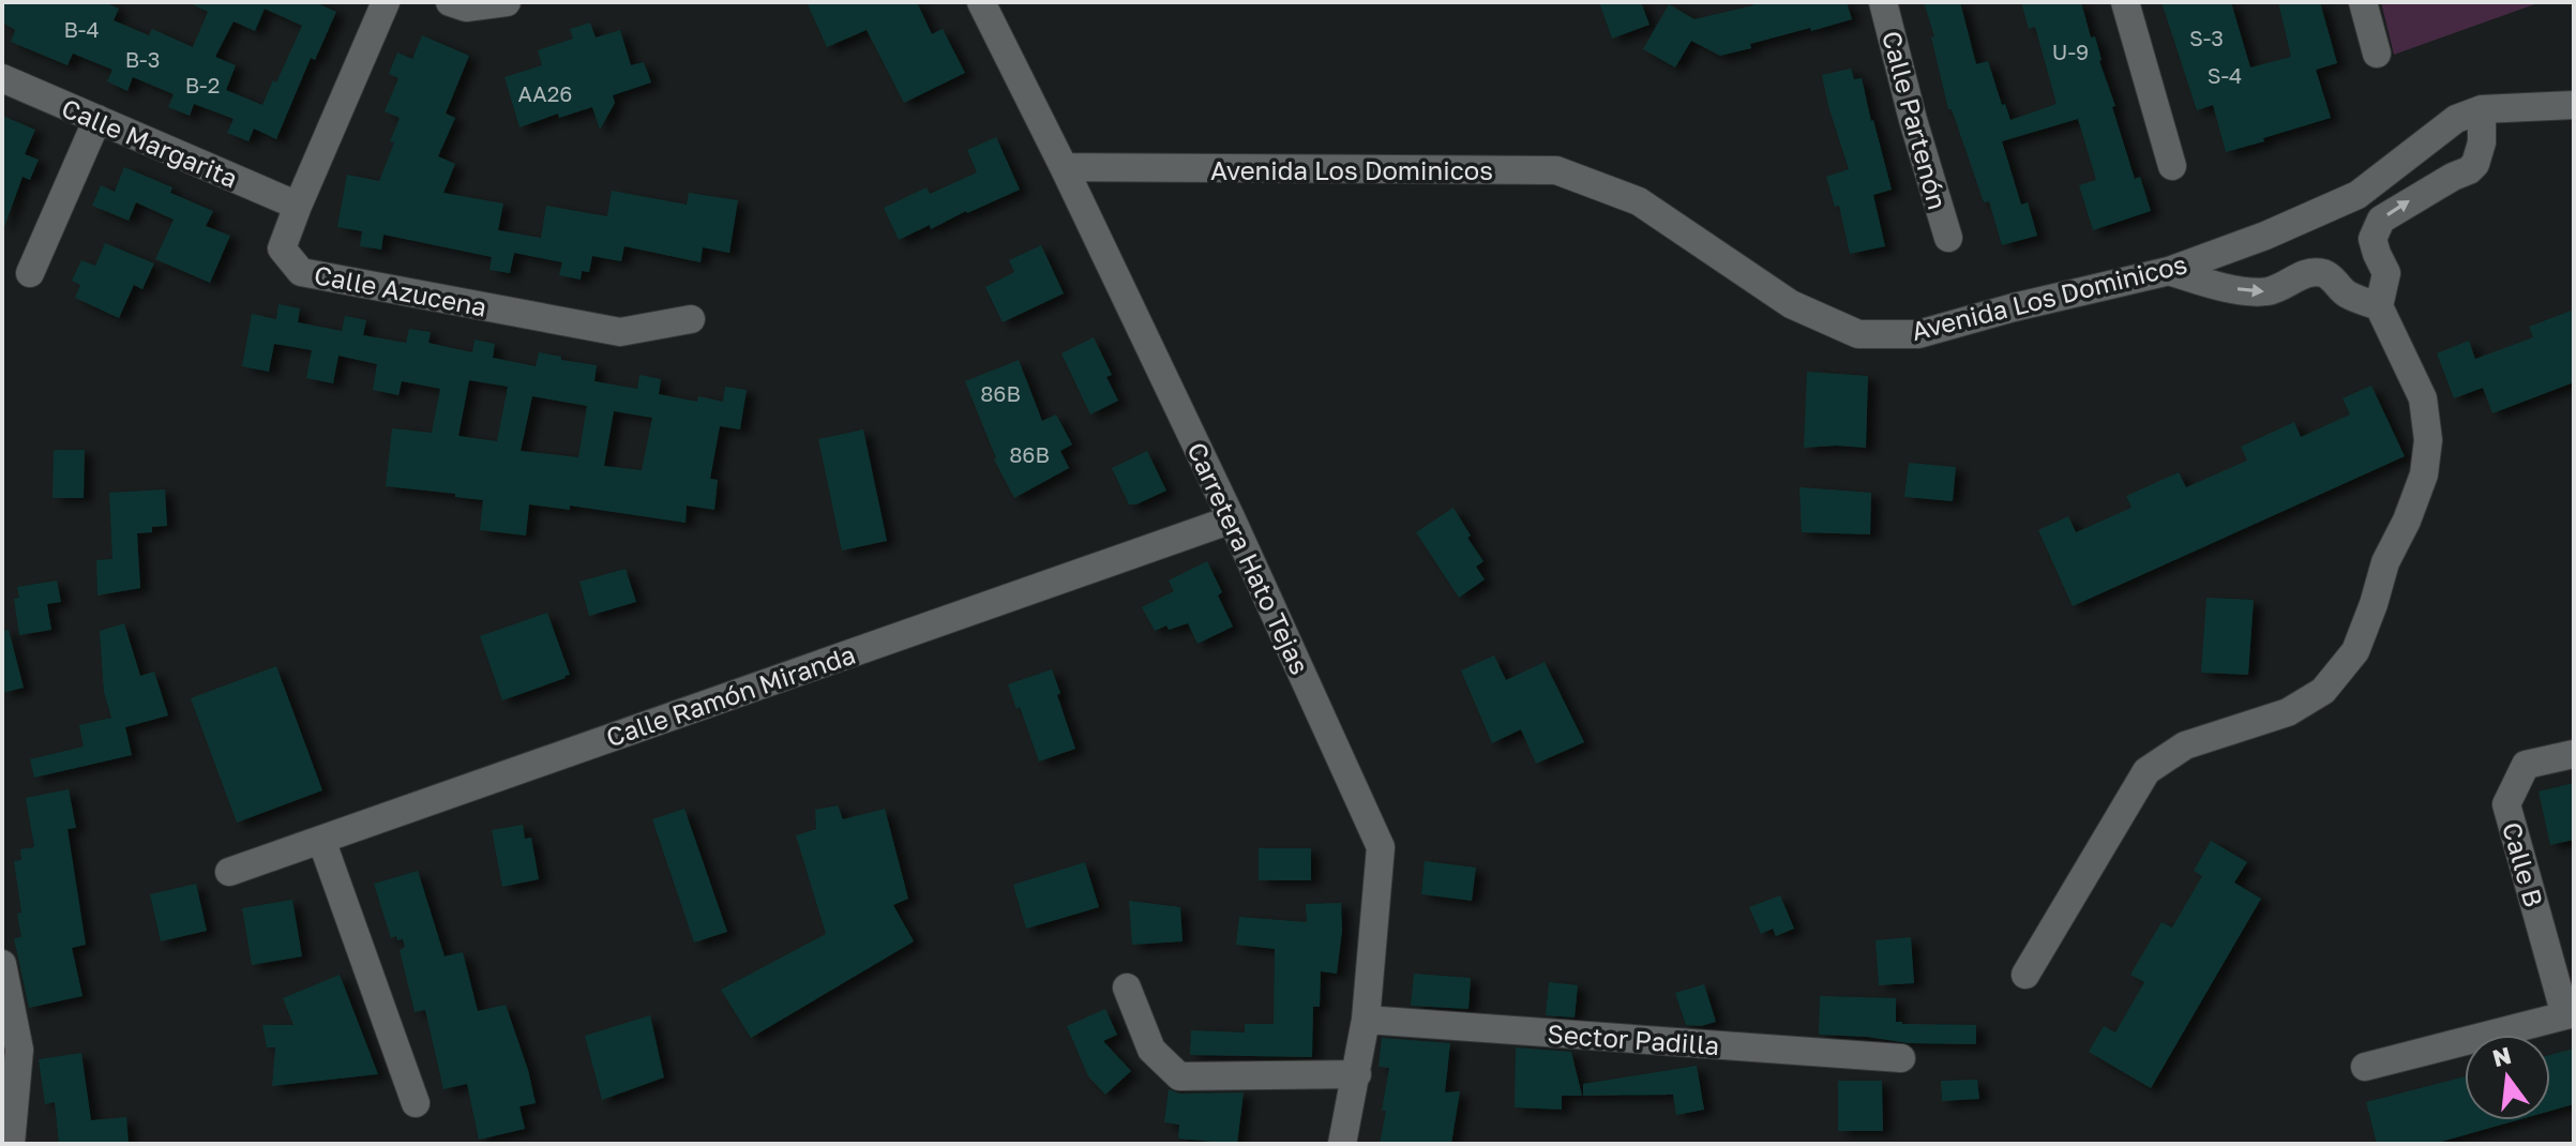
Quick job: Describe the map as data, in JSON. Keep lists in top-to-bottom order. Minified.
{"streets":{"street":["Calle Partenón","Calle Margarita","Avenida Los Dominicos","Calle Azucena","Carretera Hato Tejas","Calle Ramón Miranda","Calle B","Sector Padilla"]},"crossings":[["Calle Margarita","Calle Azucena"],["Avenida Los Dominicos","Carretera Hato Tejas"],["Carretera Hato Tejas","Calle Ramón Miranda"],["Carretera Hato Tejas","Sector Padilla"]],"house_numbers":["B-4","S-3","U-9","B-3","S-4","B-2","AA26","86B","86B"],"north":"top"}
